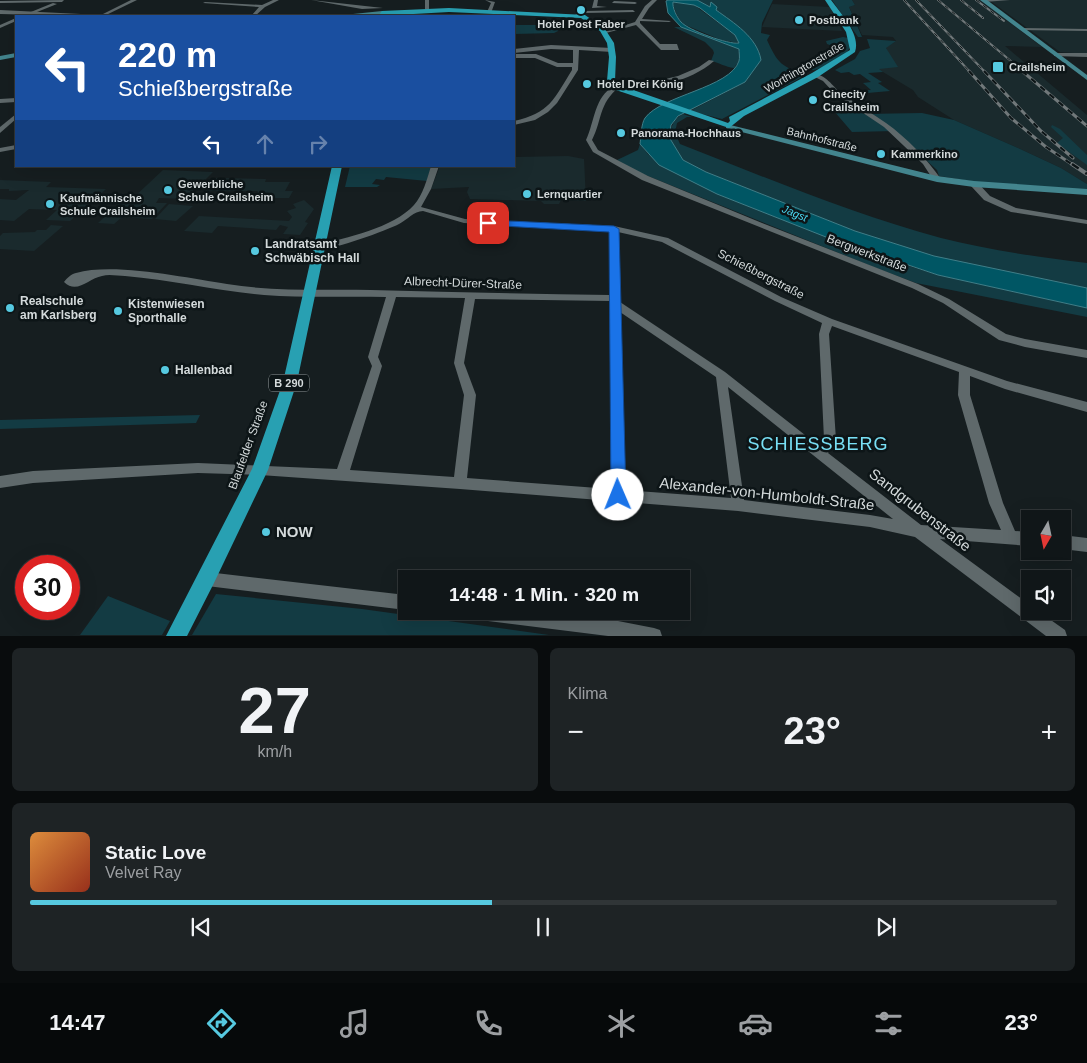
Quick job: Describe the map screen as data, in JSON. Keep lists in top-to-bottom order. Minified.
{"streets":{"main road":["Worthingtonstraße","Bahnhofstraße","B 290","Blaufelder Straße"],"street":["Bergwerkstraße","Schießbergstraße","Albrecht-Dürer-Straße","Alexander-von-Humboldt-Straße","Sandgrubenstraße"]},"crossings":[["Worthingtonstraße","Bahnhofstraße"],["Albrecht-Dürer-Straße","Blaufelder Straße"],["Albrecht-Dürer-Straße","Sandgrubenstraße"],["Blaufelder Straße","Alexander-von-Humboldt-Straße"],["Alexander-von-Humboldt-Straße","Sandgrubenstraße"]],"districts":["SCHIESSBERG"],"water":["Jagst"],"places":{"other":["Hotel Post Faber","Postbank","Hotel Drei König","Cinecity Crailsheim","Panorama-Hochhaus","Kammerkino","Gewerbliche Schule Crailsheim","Lernquartier","Kaufmännische Schule Crailsheim","Landratsamt Schwäbisch Hall","Realschule am Karlsberg","Kistenwiesen Sporthalle","Hallenbad","NOW"],"transit":["Crailsheim"]},"north":"bottom","page":{"turn":["220 m","Schießbergstraße"],"limit":"30","trip":"14:48 · 1 Min. · 320 m","tile":[["27","km/h"],"Klima"],"heat":["−","23°","+"],"song":["Static Love","Velvet Ray"],"tabs":["14:47","23°"]}}
